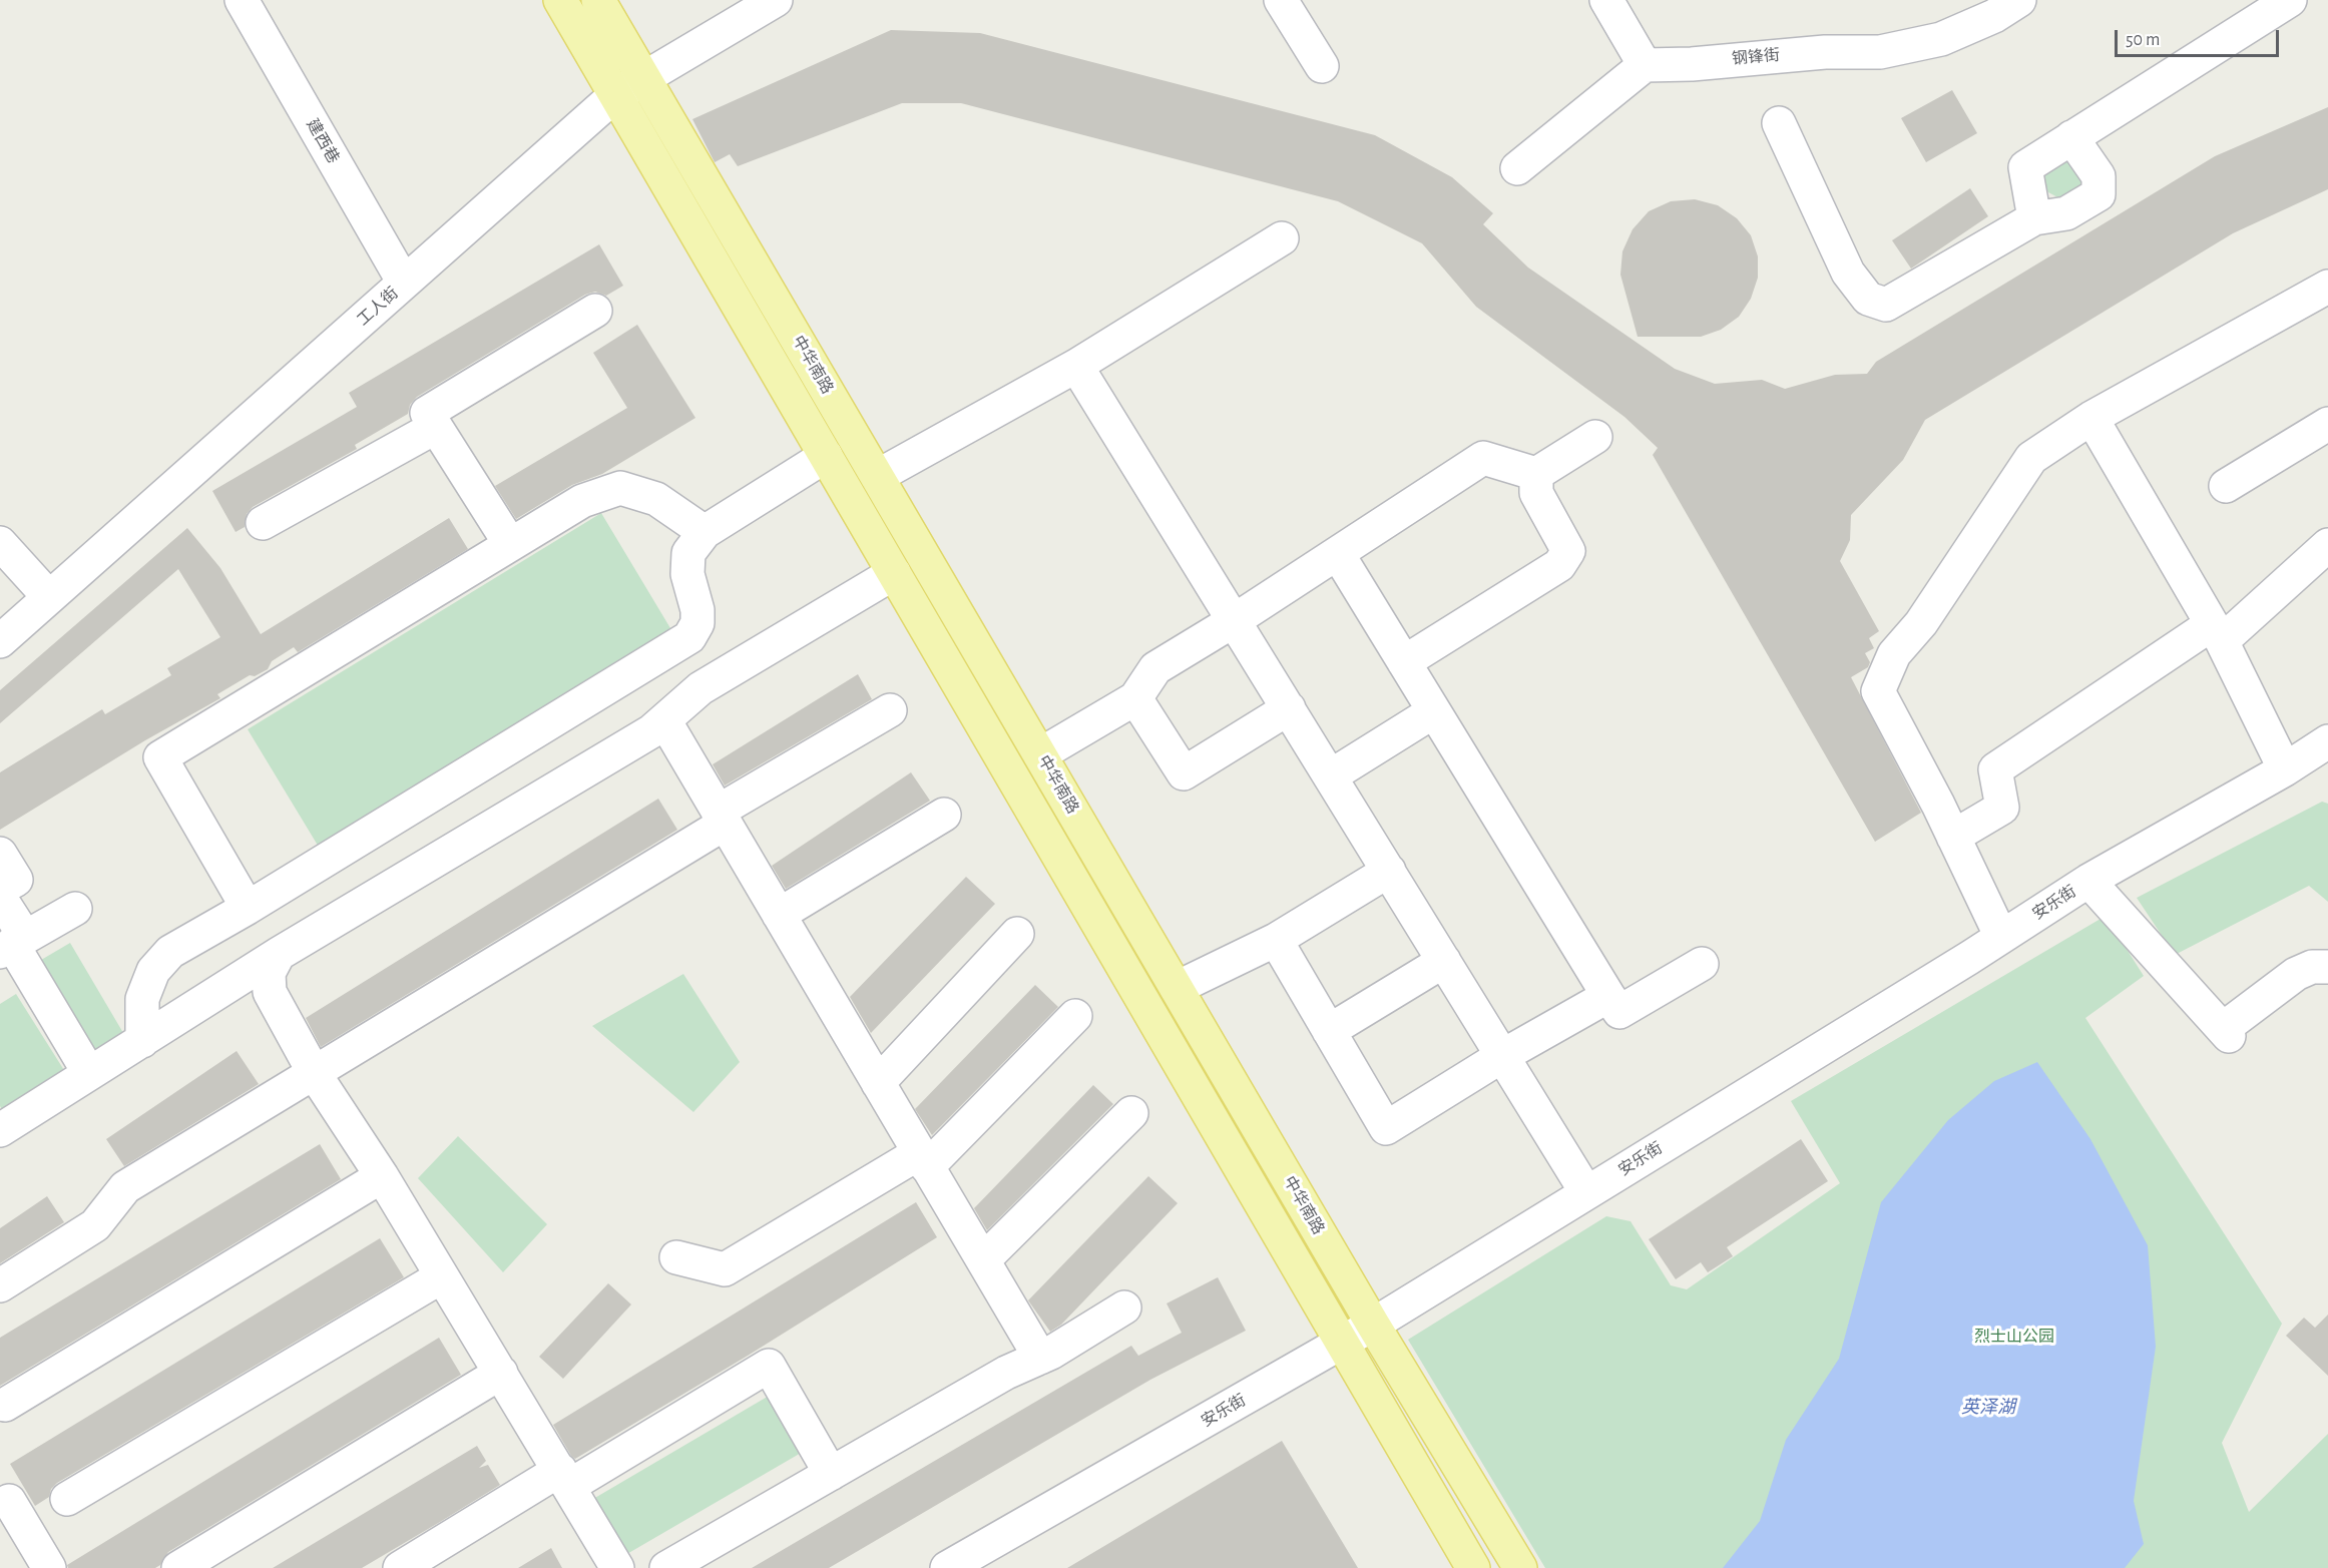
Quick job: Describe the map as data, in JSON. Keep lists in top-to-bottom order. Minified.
{"streets":{"main road":["中华南路"],"street":["钢锋街","建西巷","工人街","安乐街"]},"crossings":[["建西巷","工人街"],["工人街","中华南路"],["中华南路","安乐街"]],"water":["英泽湖"],"parks":["烈士山公园"],"scale_bar":"50 m"}
